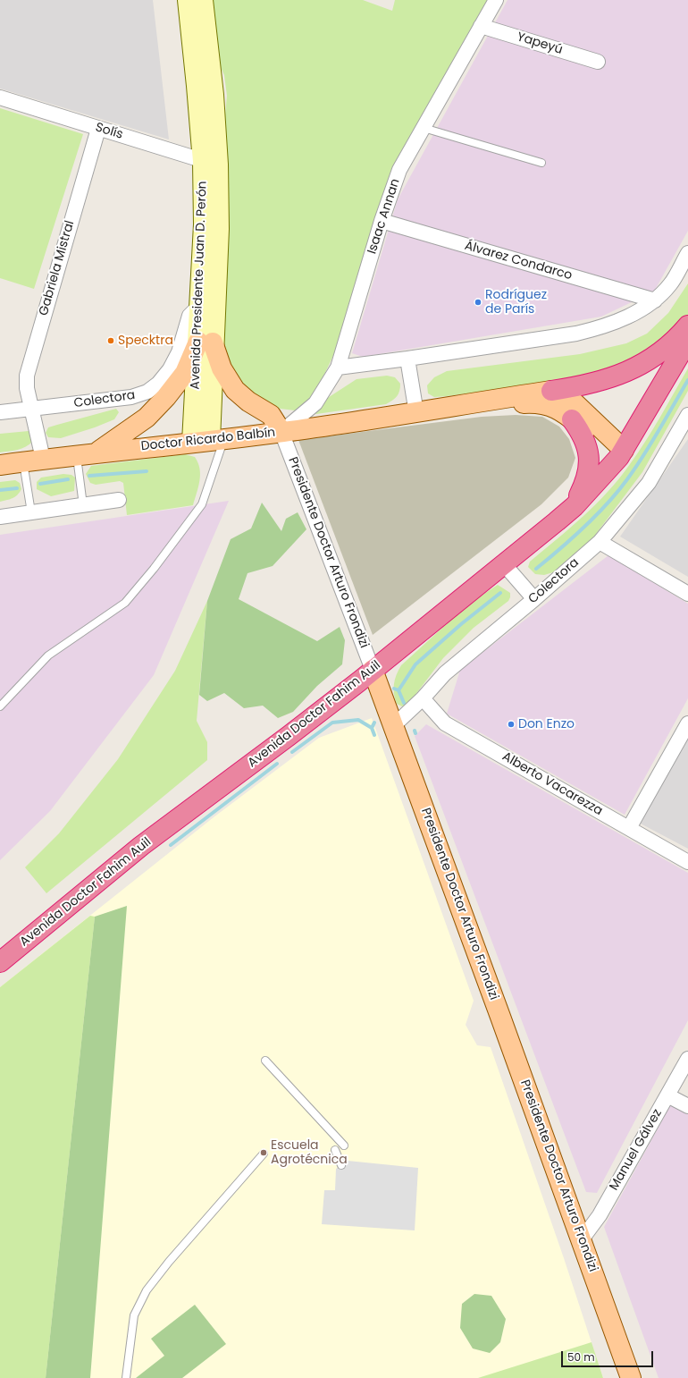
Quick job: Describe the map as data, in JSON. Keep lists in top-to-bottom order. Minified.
{"streets":{"highway":["Avenida Doctor Fahim Auil"],"main road":["Avenida Presidente Juan D. Perón","Doctor Ricardo Balbín","Presidente Doctor Arturo Frondizi"],"street":["Yapeyú","Solís","Isaac Annan","Álvarez Condarco","Gabriela Mistral","Colectora","Alberto Vacarezza","Manuel Gálvez"]},"crossings":[["Yapeyú","Isaac Annan"],["Solís","Gabriela Mistral"],["Solís","Avenida Presidente Juan D. Perón"],["Isaac Annan","Álvarez Condarco"],["Isaac Annan","Doctor Ricardo Balbín"],["Isaac Annan","Presidente Doctor Arturo Frondizi"],["Gabriela Mistral","Colectora"],["Gabriela Mistral","Doctor Ricardo Balbín"],["Avenida Presidente Juan D. Perón","Colectora"],["Avenida Presidente Juan D. Perón","Doctor Ricardo Balbín"],["Colectora","Presidente Doctor Arturo Frondizi"],["Colectora","Alberto Vacarezza"],["Doctor Ricardo Balbín","Presidente Doctor Arturo Frondizi"],["Doctor Ricardo Balbín","Avenida Doctor Fahim Auil"],["Presidente Doctor Arturo Frondizi","Avenida Doctor Fahim Auil"],["Presidente Doctor Arturo Frondizi","Manuel Gálvez"]],"places":["Rodríguez de París","Specktra","Don Enzo","Escuela Agrotécnica"],"scale_bar":"50 m"}
